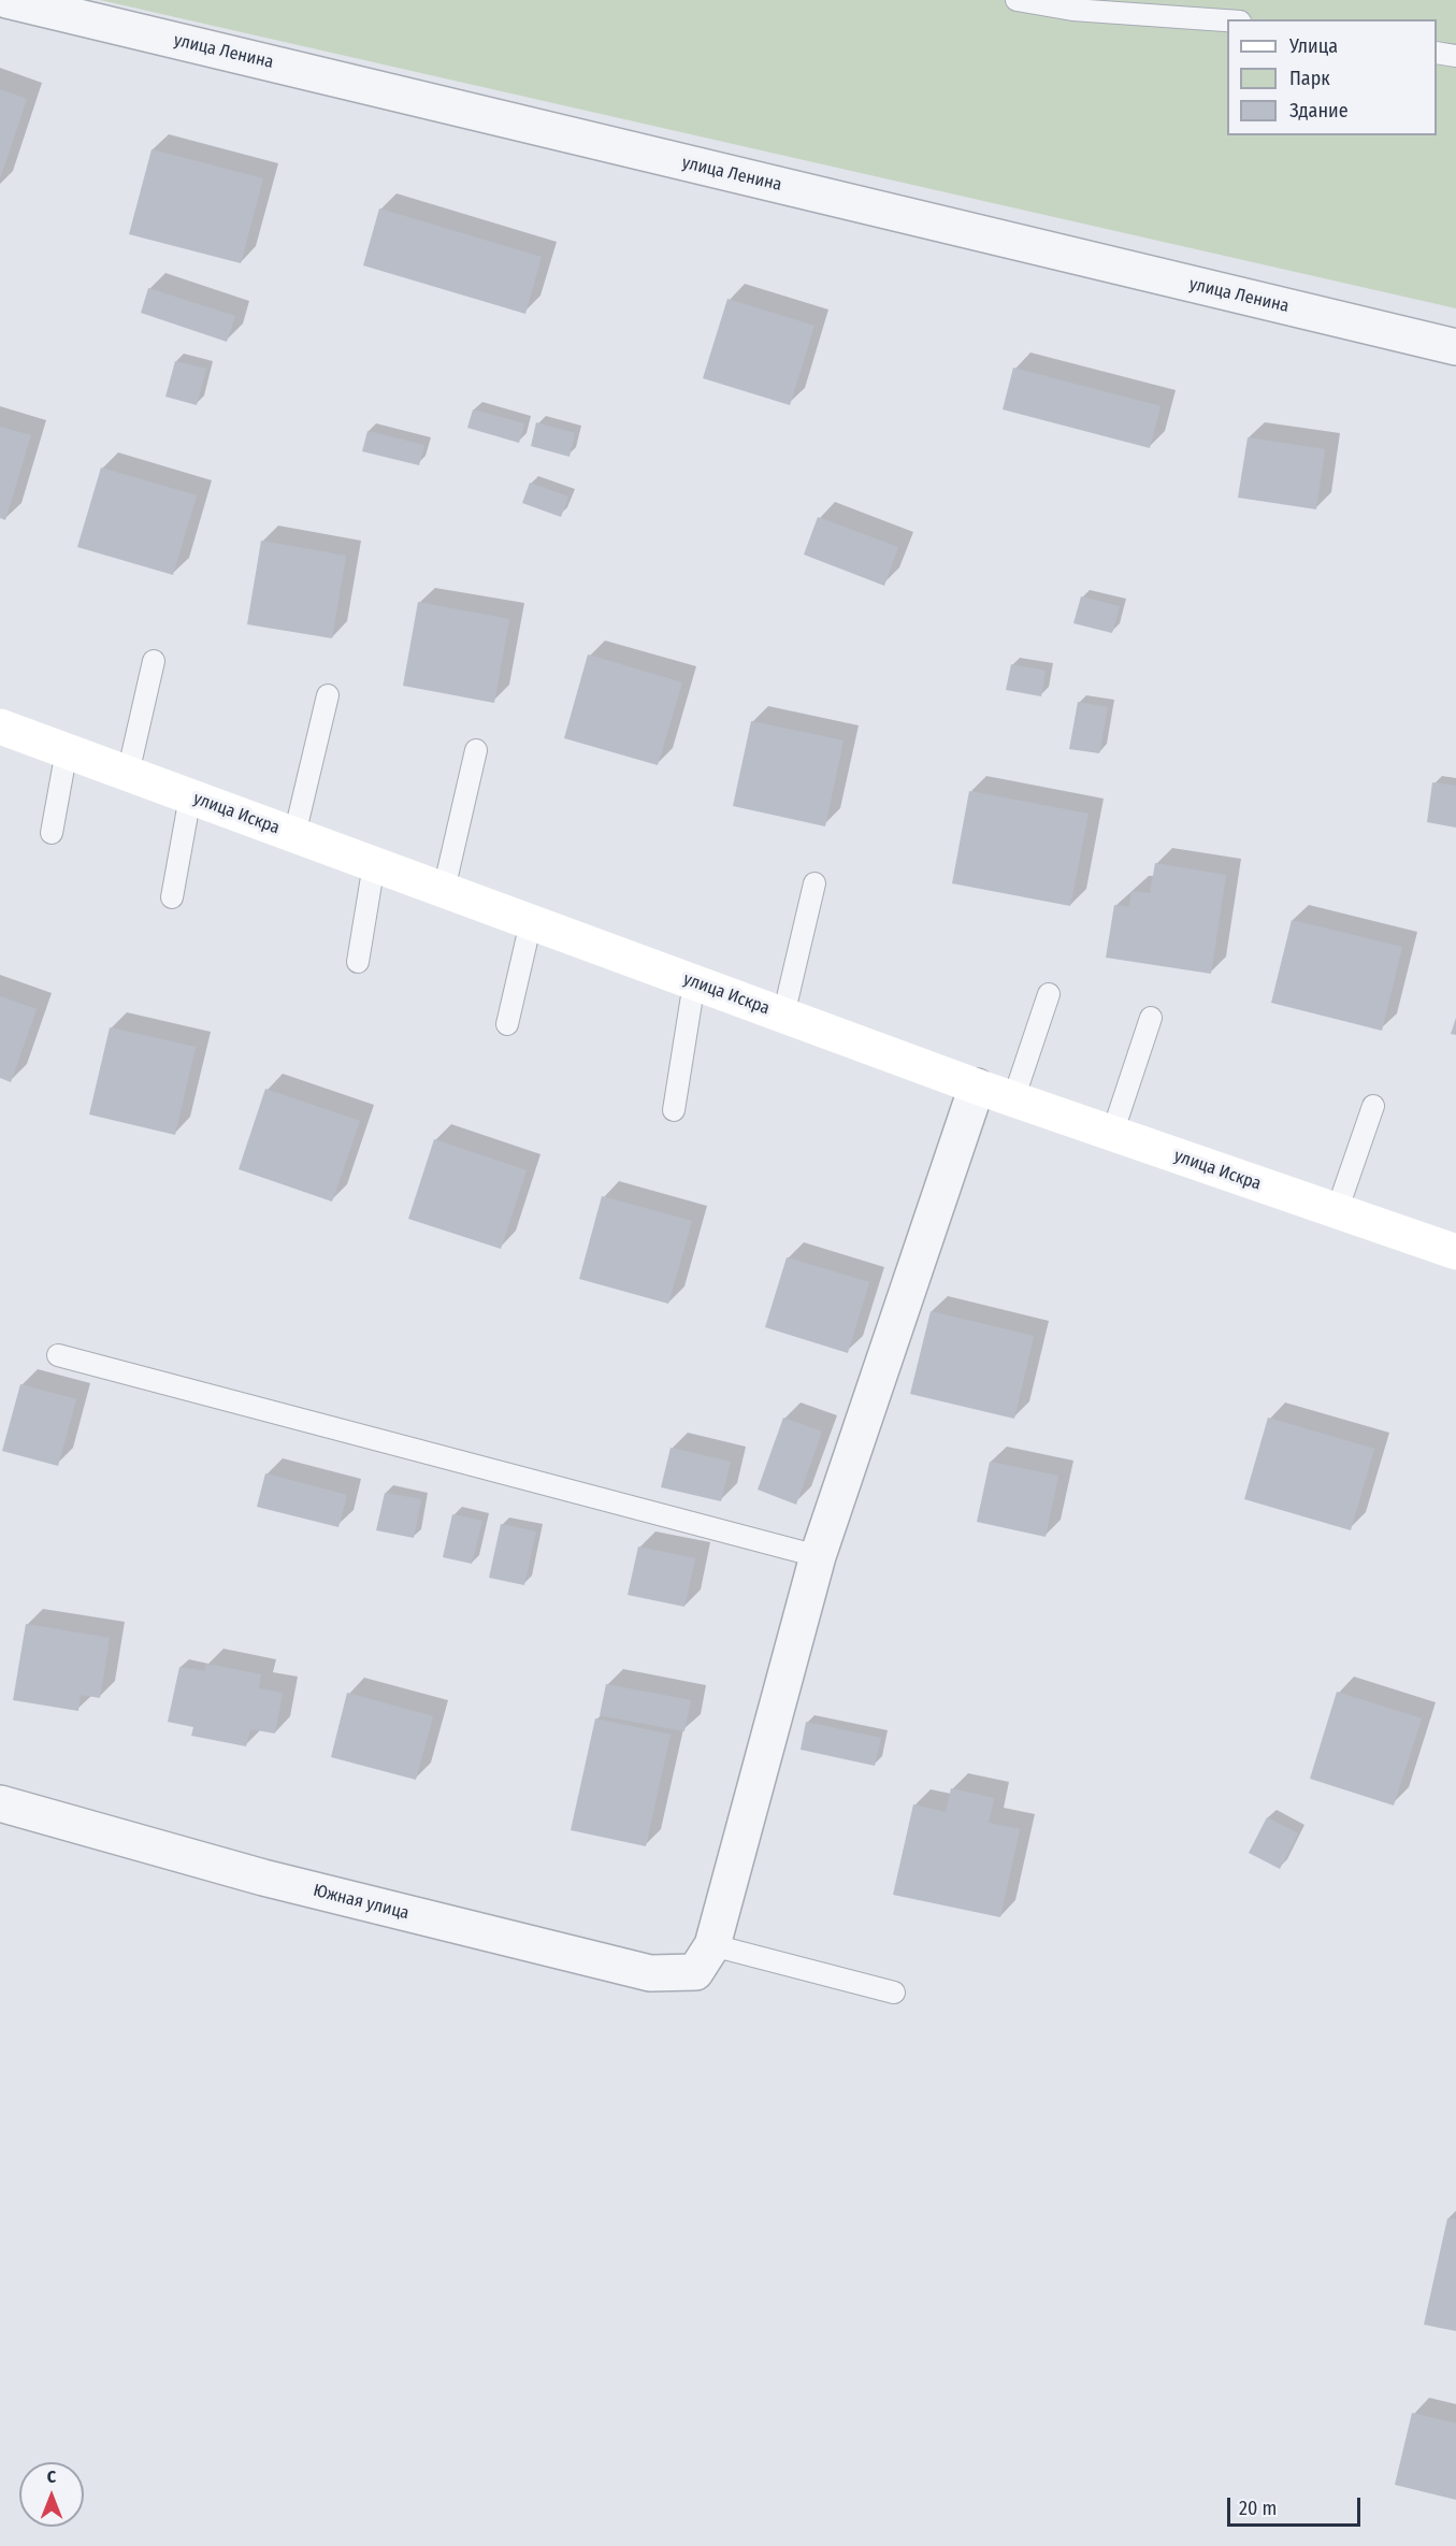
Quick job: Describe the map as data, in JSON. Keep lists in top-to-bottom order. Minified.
{"streets":{"street":["улица Ленина","улица Искра","Южная улица"]},"legend":["Улица","Парк","Здание"],"scale_bar":"20 m","north":"top"}
